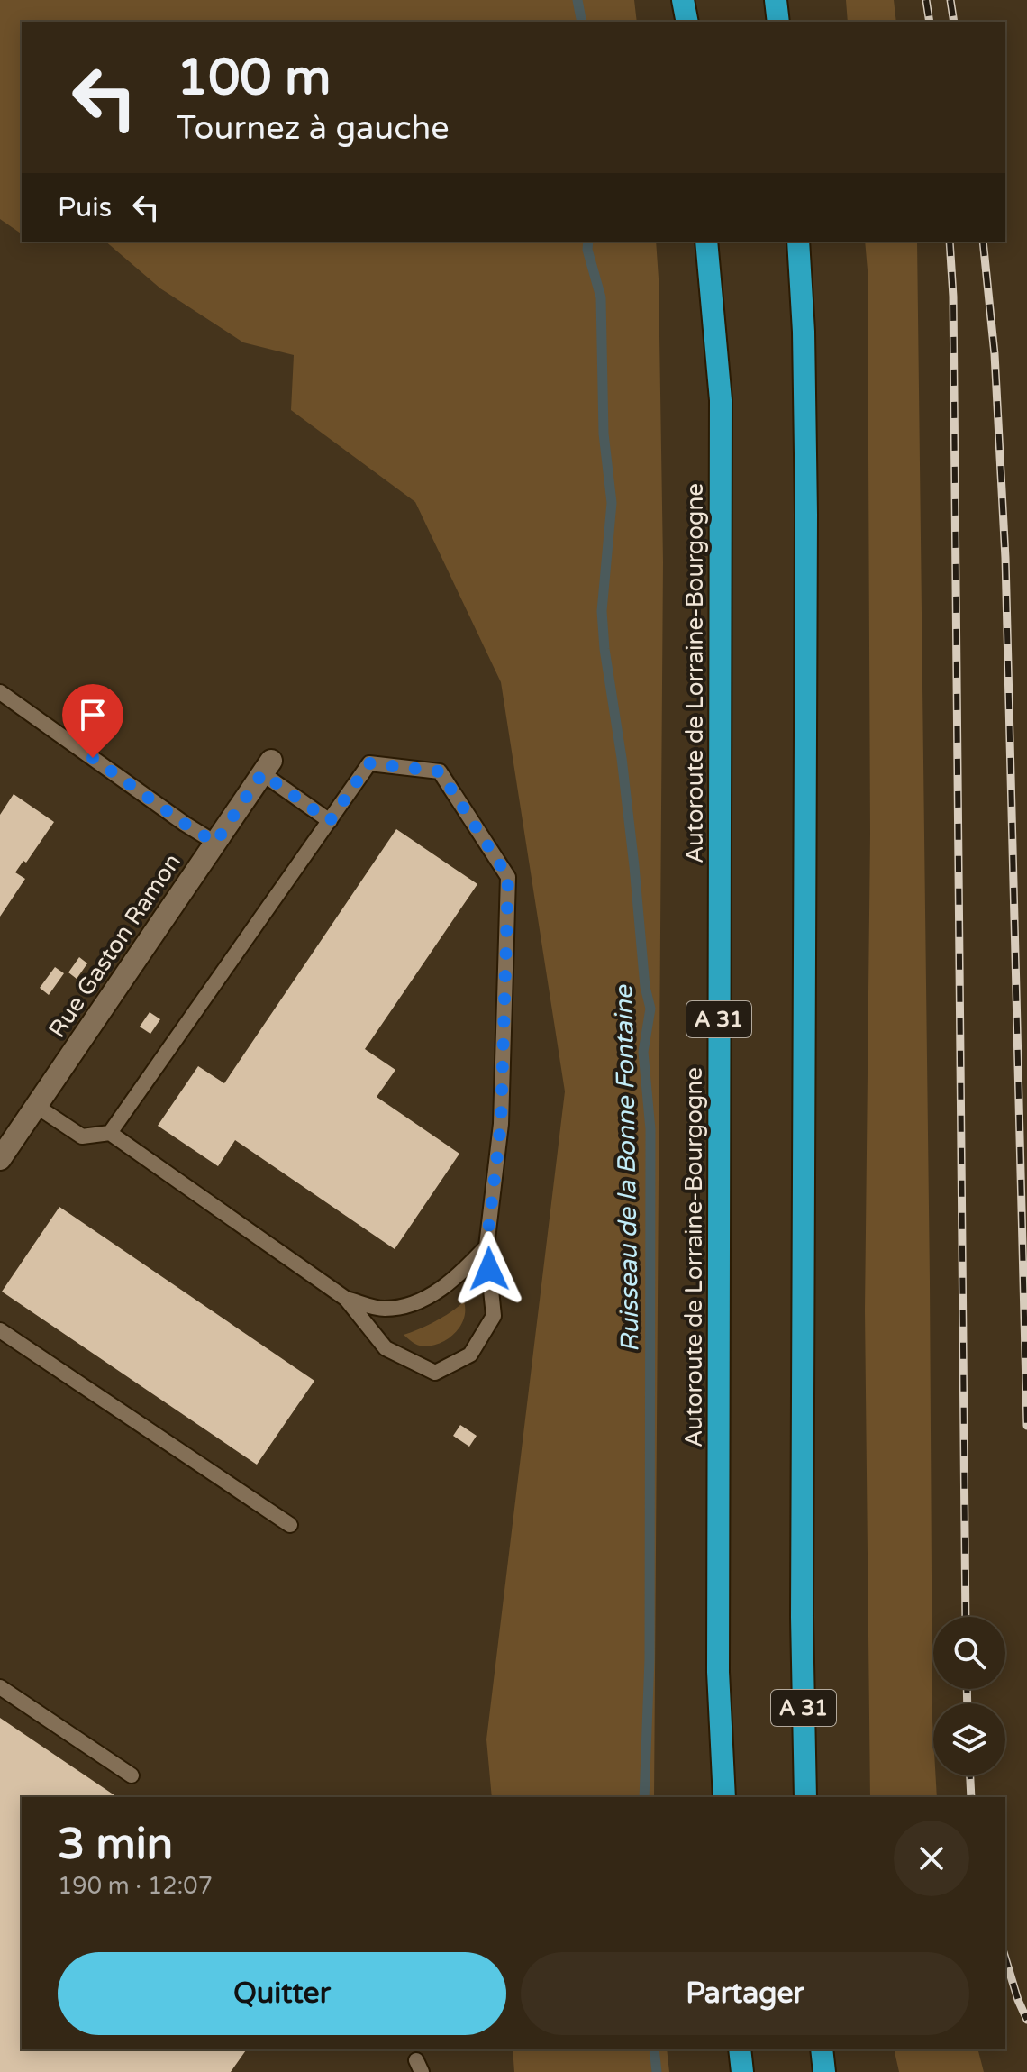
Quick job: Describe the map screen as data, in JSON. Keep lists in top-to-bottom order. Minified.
{"streets":{"highway":["Autoroute de Lorraine-Bourgogne","A 31"],"street":["Rue Gaston Ramon"]},"water":["Ruisseau de la Bonne Fontaine"],"page":{"turn":["100 m","Tournez à gauche"],"then":"Puis","heading":["3 min","190 m · 12:07"],"buttons":["Quitter","Partager"]}}
